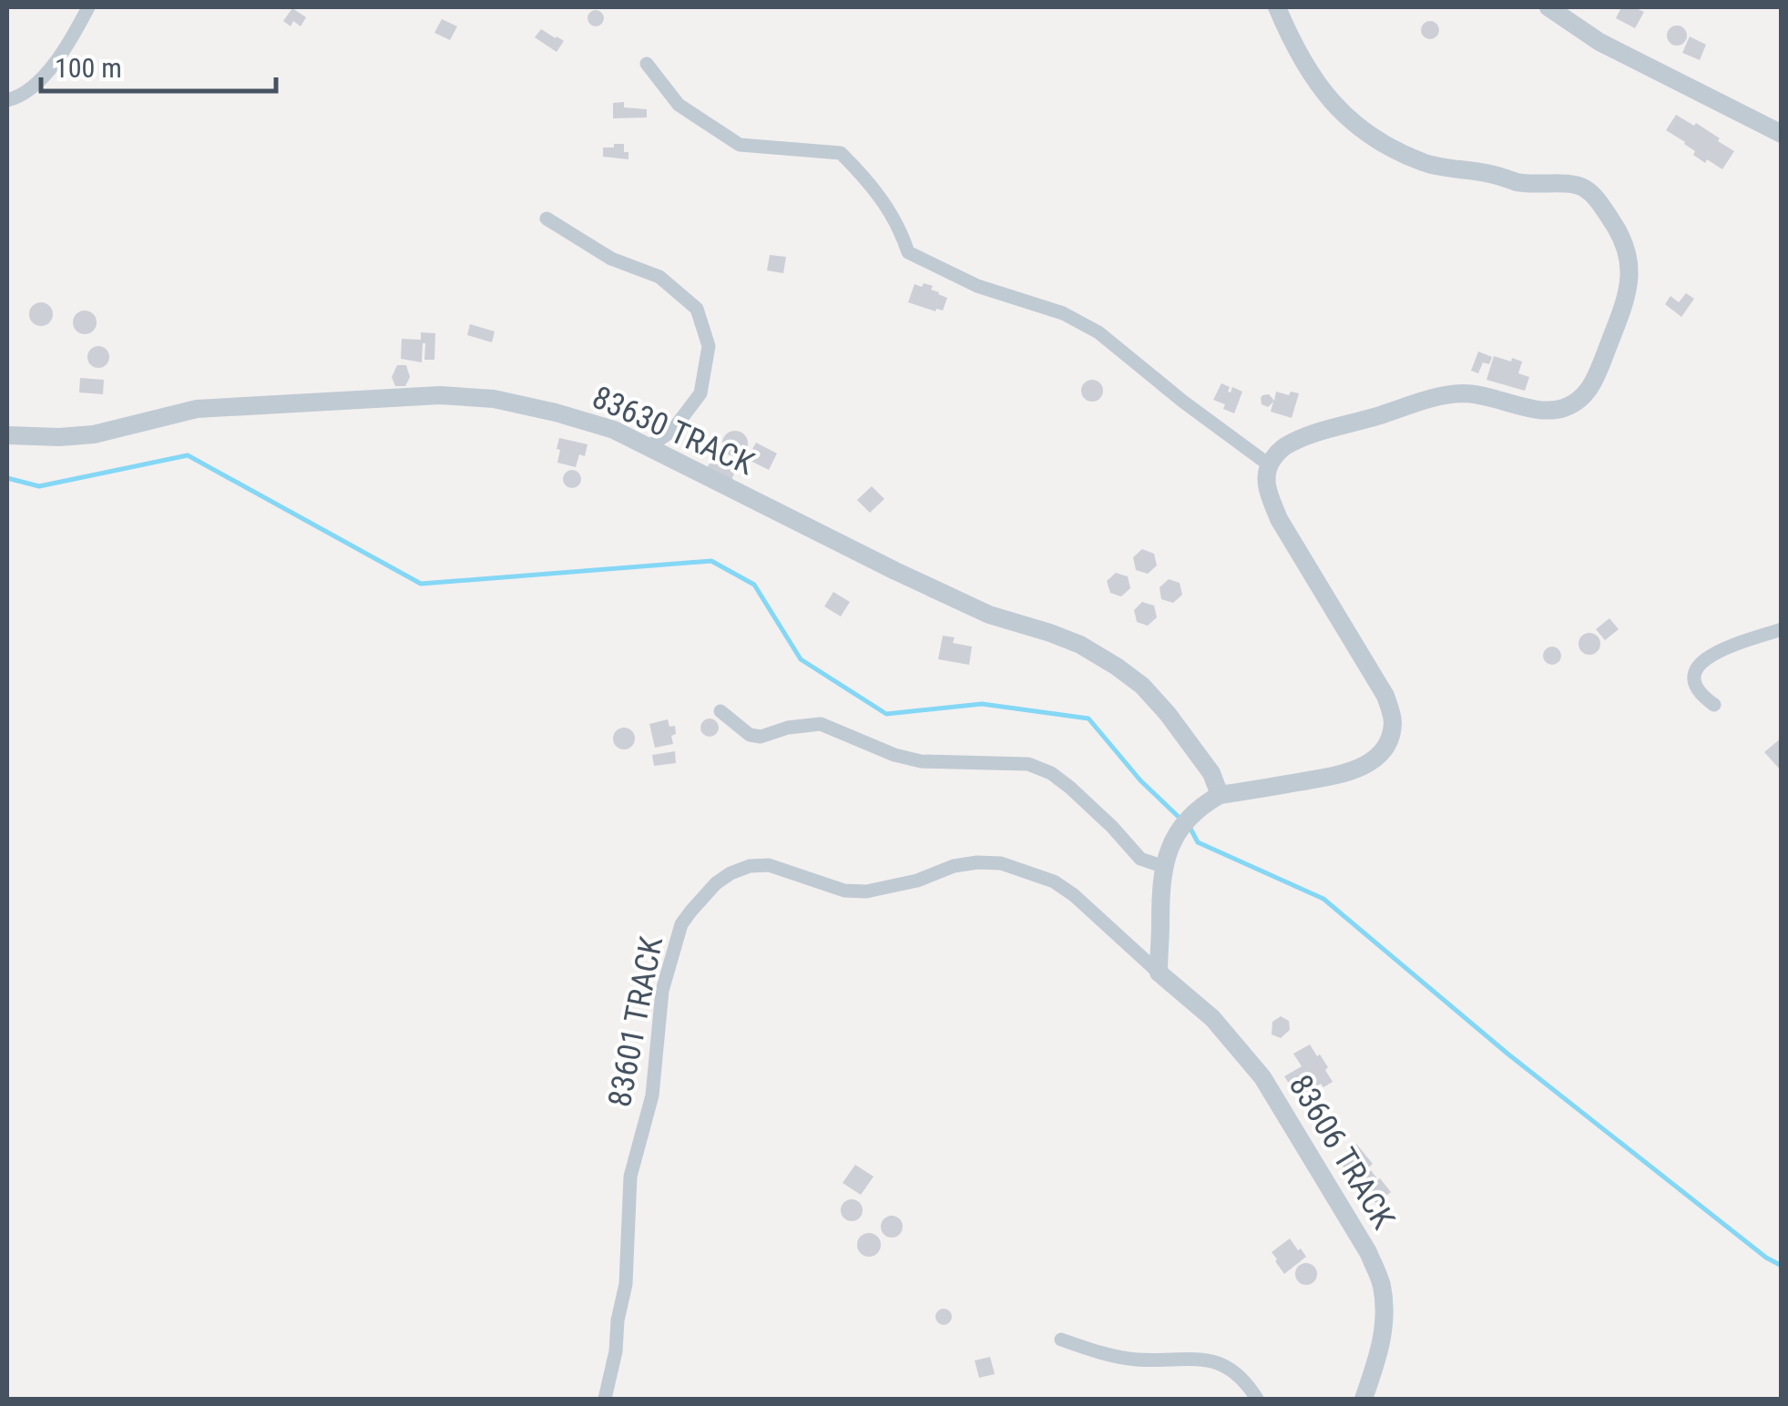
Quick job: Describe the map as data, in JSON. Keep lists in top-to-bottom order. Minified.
{"streets":{"street":["83630 TRACK","83601 TRACK","83606 TRACK"]},"crossings":[["83601 TRACK","83606 TRACK"]],"scale_bar":"100 m"}
